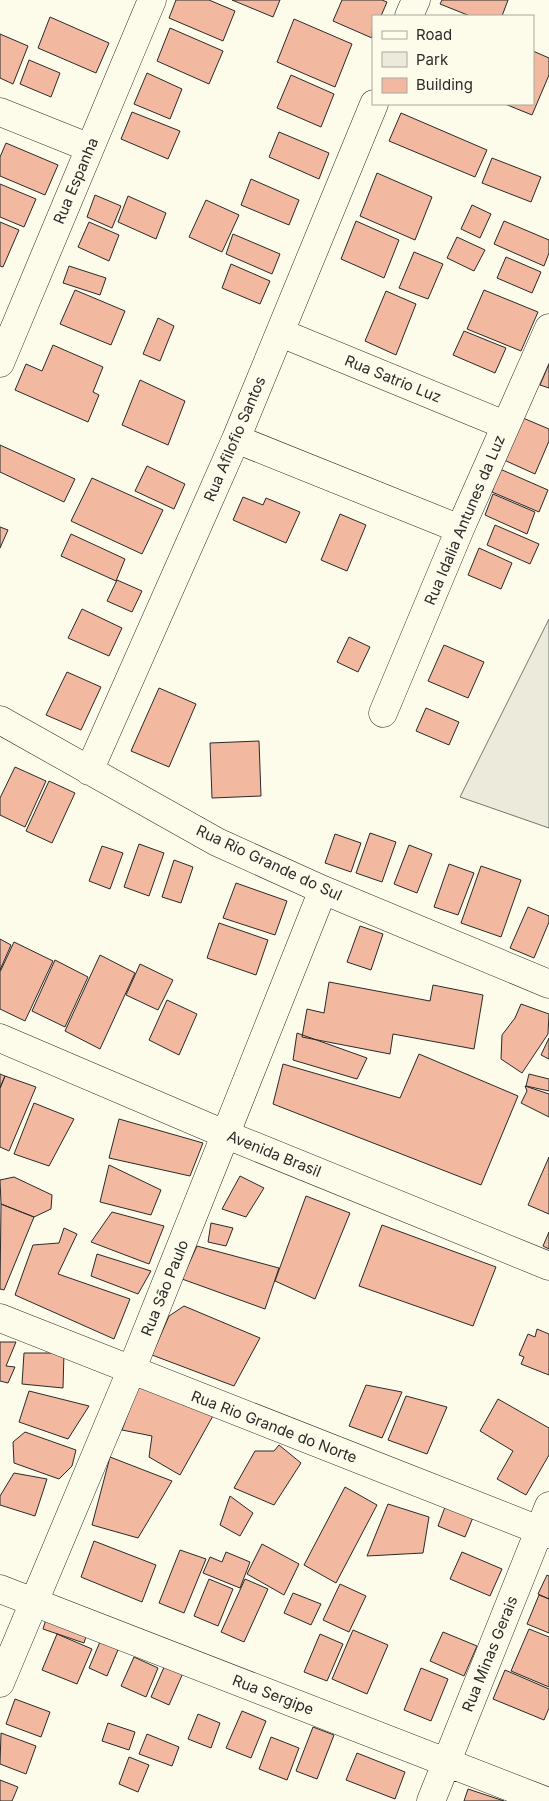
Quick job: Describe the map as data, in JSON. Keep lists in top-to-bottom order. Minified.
{"streets":{"street":["Rua Espanha","Rua Satrio Luz","Rua Afilofio Santos","Rua Idalia Antunes da Luz","Rua Rio Grande do Sul","Avenida Brasil","Rua São Paulo","Rua Rio Grande do Norte","Rua Minas Gerais","Rua Sergipe"]},"crossings":[["Rua Satrio Luz","Rua Afilofio Santos"],["Rua Satrio Luz","Rua Idalia Antunes da Luz"],["Rua Afilofio Santos","Rua Rio Grande do Sul"],["Rua Rio Grande do Sul","Rua São Paulo"],["Avenida Brasil","Rua São Paulo"],["Rua São Paulo","Rua Rio Grande do Norte"],["Rua São Paulo","Rua Sergipe"],["Rua Rio Grande do Norte","Rua Minas Gerais"],["Rua Minas Gerais","Rua Sergipe"]],"legend":["Road","Park","Building"]}
